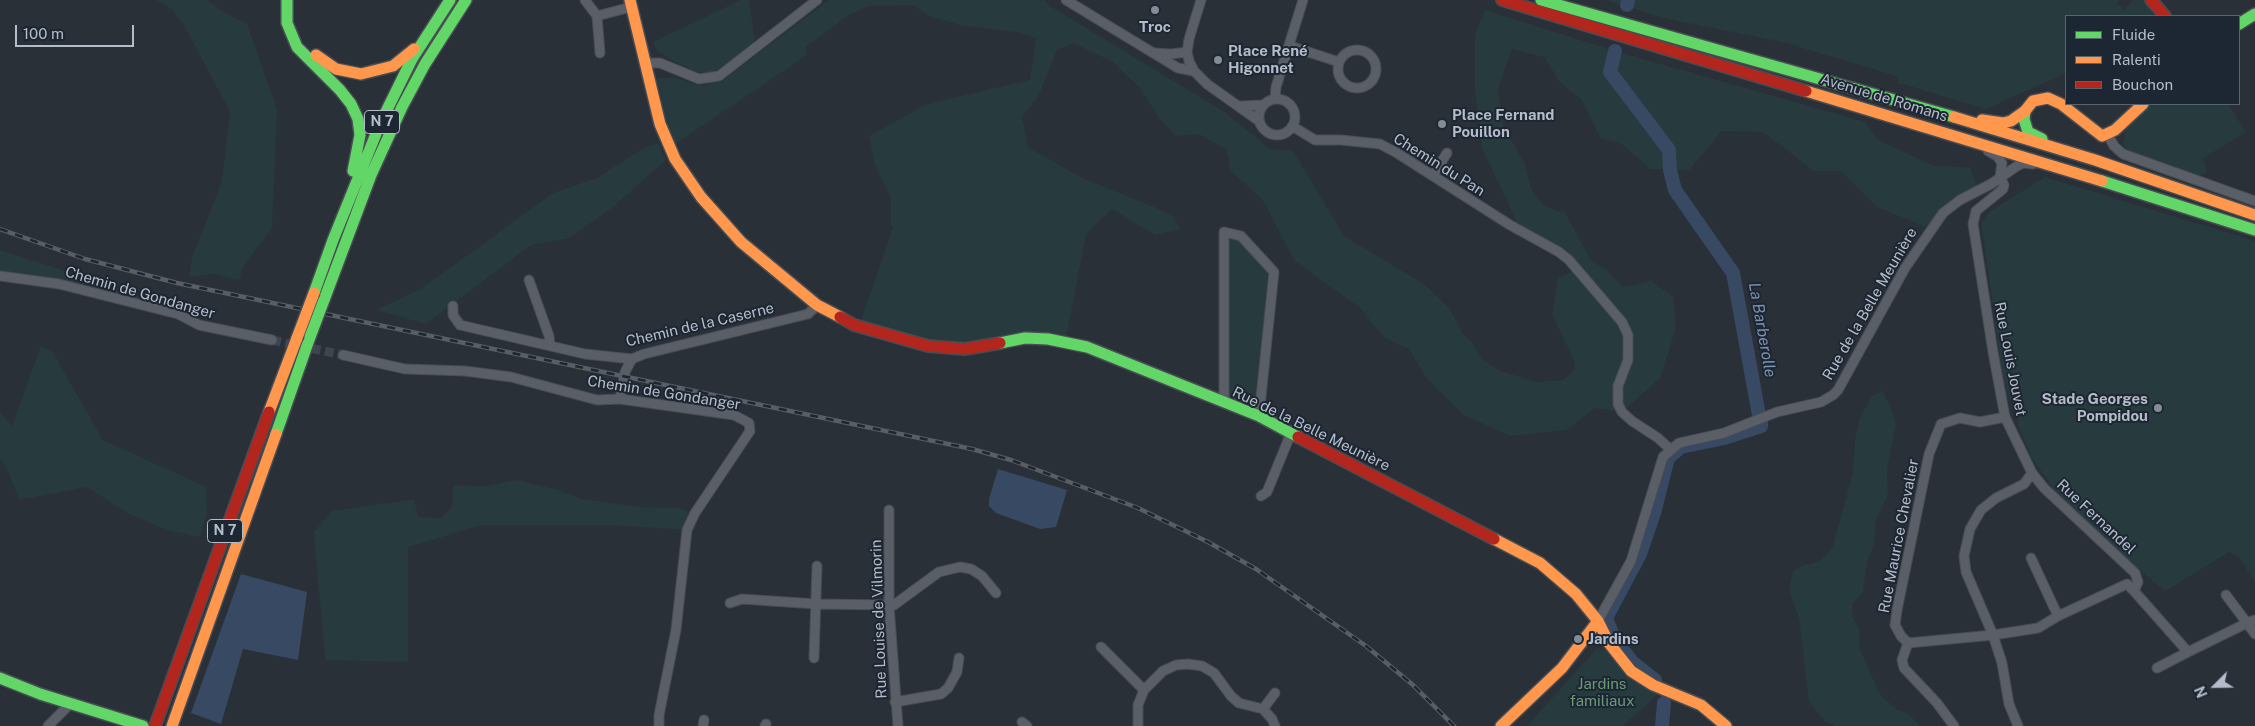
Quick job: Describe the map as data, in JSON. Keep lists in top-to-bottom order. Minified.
{"streets":{"main road":["Avenue de Romans","N 7","Rue de la Belle Meunière"],"street":["Chemin du Pan","Chemin de Gondanger","Chemin de la Caserne","Rue Louis Jouvet","Rue Fernandel","Rue Maurice Chevalier","Rue Louise de Vilmorin"]},"crossings":[["Avenue de Romans","Rue de la Belle Meunière"],["Chemin du Pan","Rue de la Belle Meunière"],["Rue de la Belle Meunière","Chemin de la Caserne"],["Rue de la Belle Meunière","Rue Louis Jouvet"],["Rue Louis Jouvet","Rue Fernandel"],["Rue Louis Jouvet","Rue Maurice Chevalier"]],"water":["La Barberolle"],"parks":["Jardins familiaux"],"places":["Troc","Place René Higonnet","Place Fernand Pouillon","Stade Georges Pompidou","Jardins"],"legend":["Fluide","Ralenti","Bouchon"],"scale_bar":"100 m","north":"bottom left"}
